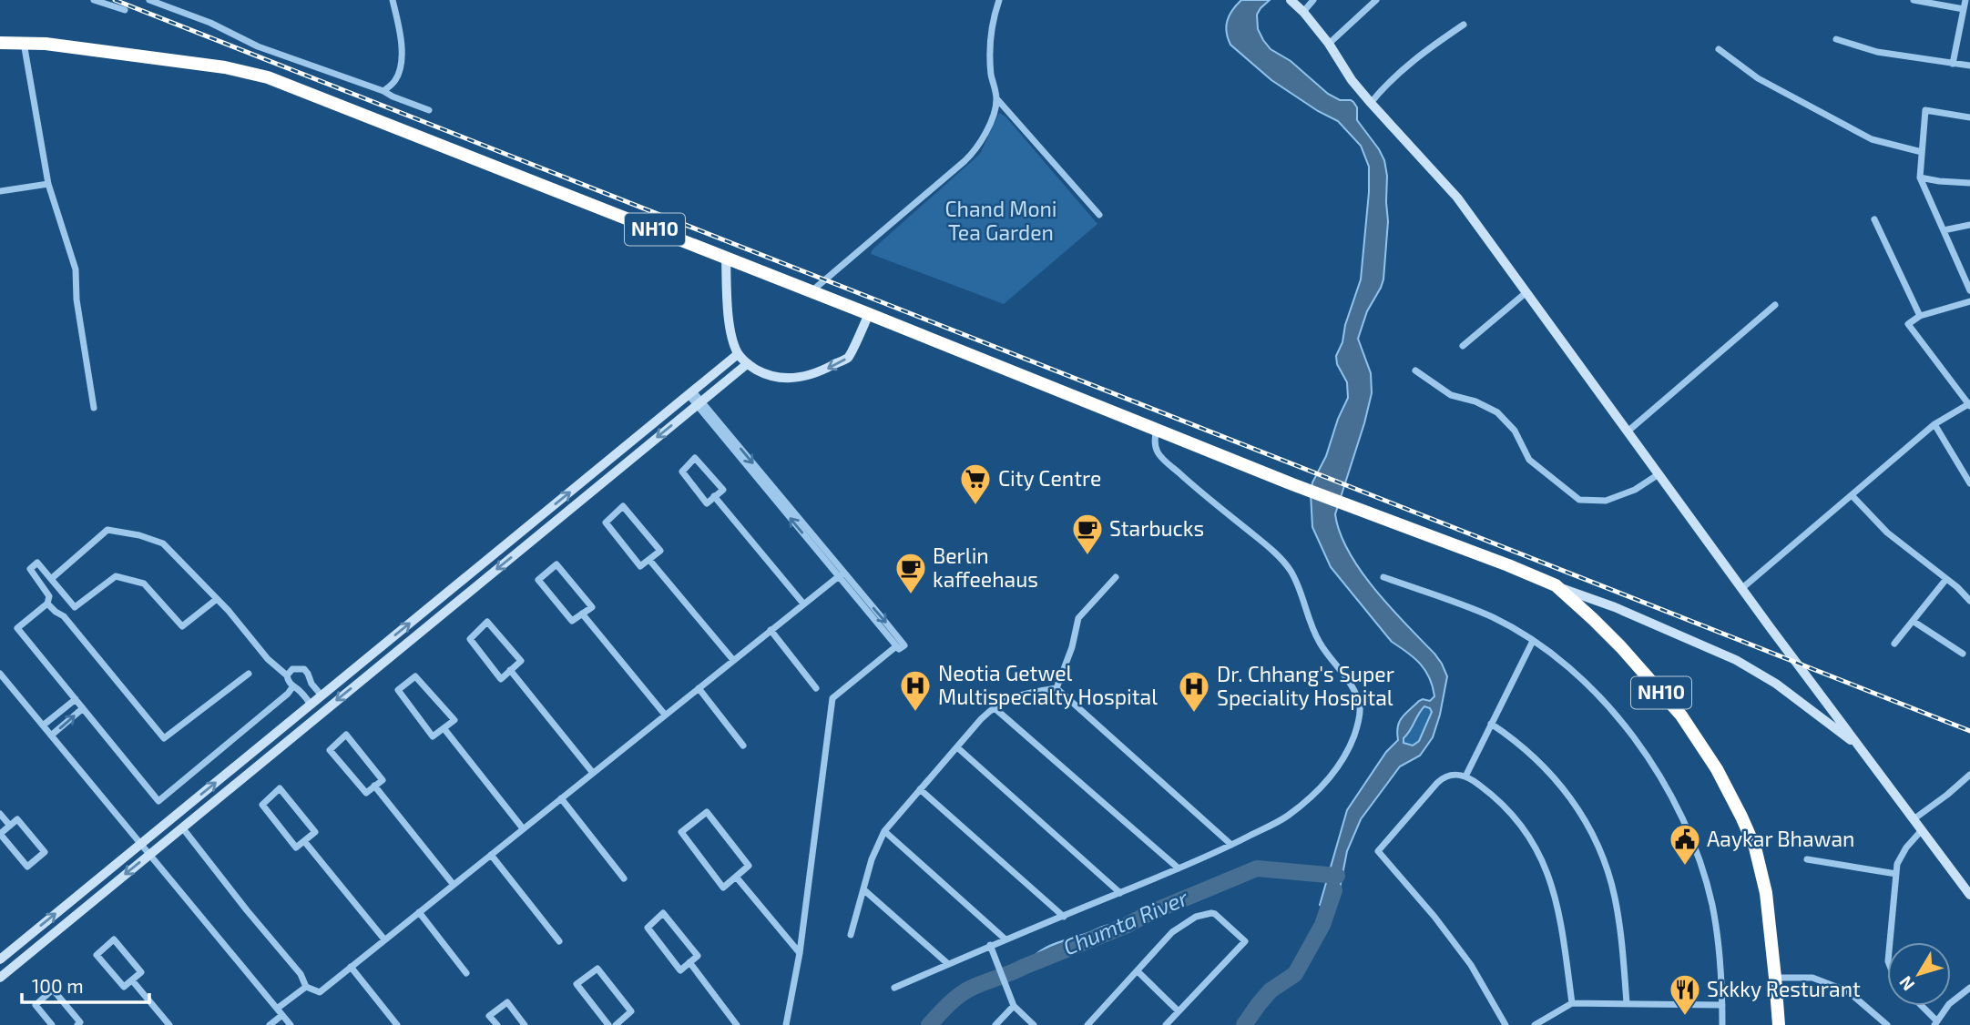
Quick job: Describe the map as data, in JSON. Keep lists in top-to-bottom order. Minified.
{"streets":{"highway":["NH10"]},"water":["Chumta River"],"parks":["Chand Moni Tea Garden"],"places":{"supermarket":["City Centre"],"cafe":["Starbucks","Berlin kaffeehaus"],"hospital":["Neotia Getwel Multispecialty Hospital","Dr. Chhang's Super Speciality Hospital"],"public building":["Aaykar Bhawan"],"restaurant":["Skkky Resturant"]},"scale_bar":"100 m","north":"bottom left"}
